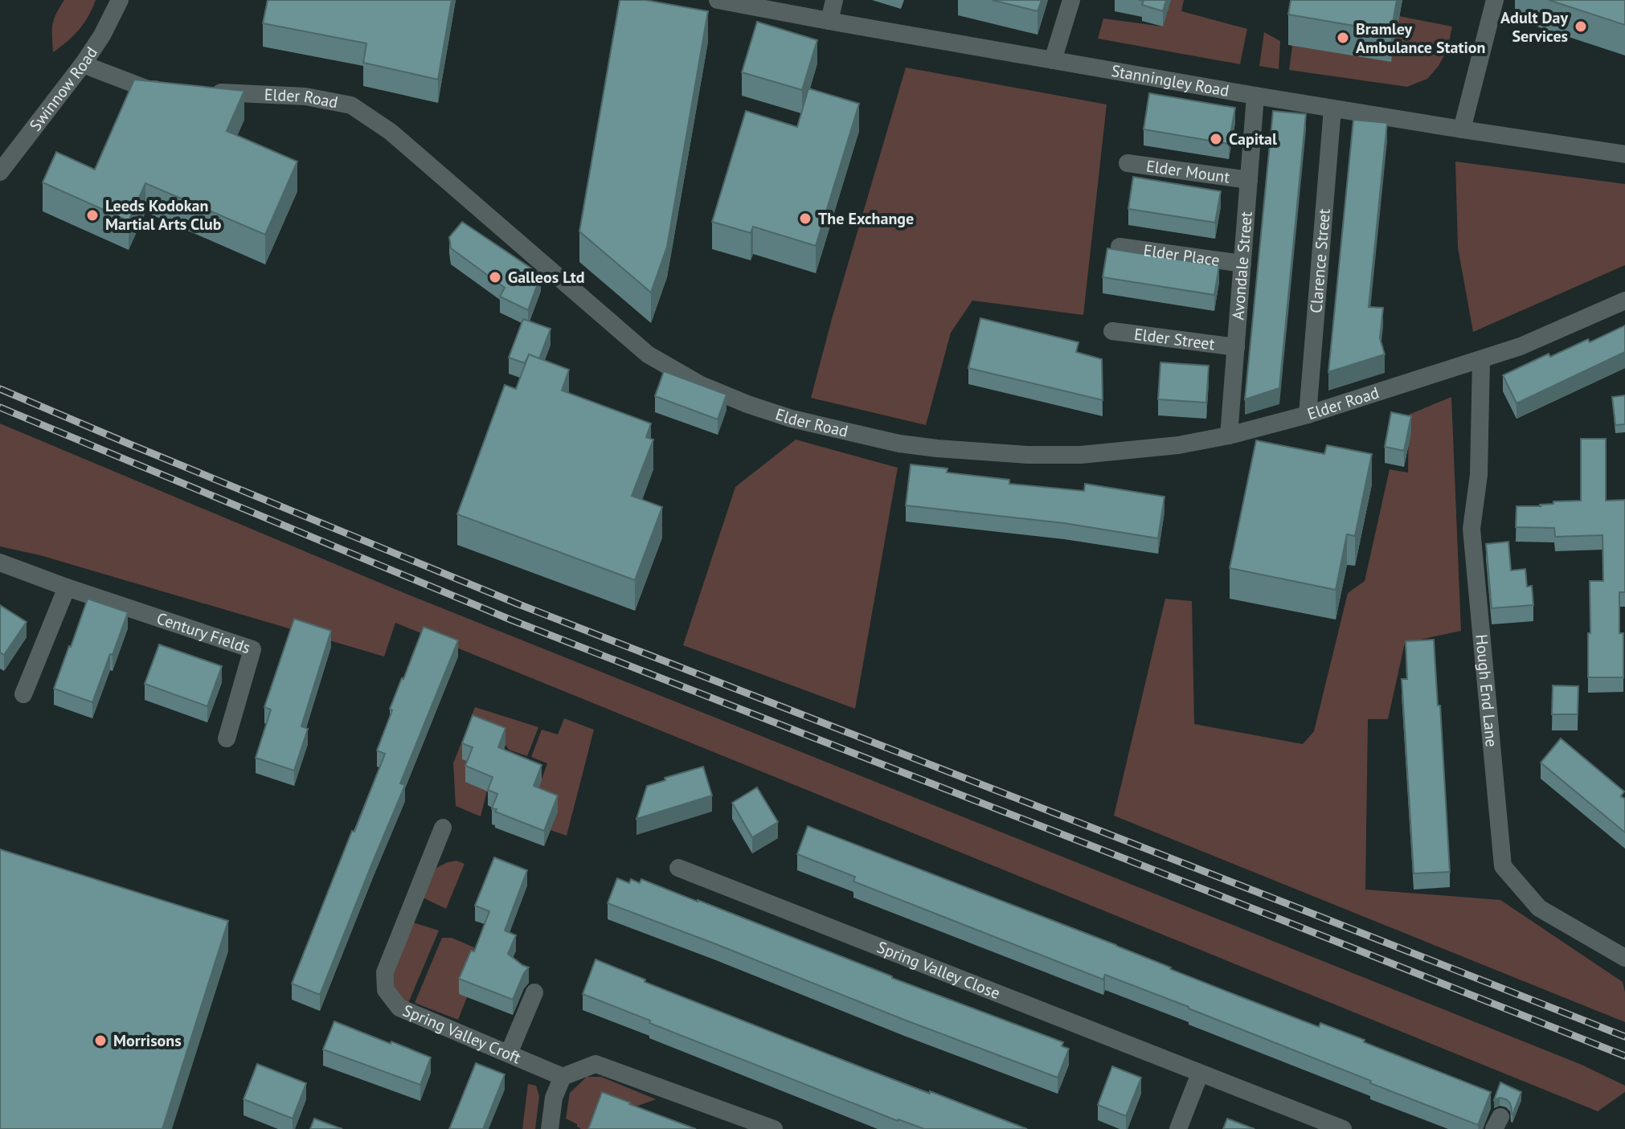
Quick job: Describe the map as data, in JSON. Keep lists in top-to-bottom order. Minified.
{"streets":{"street":["Stanningley Road","Swinnow Road","Elder Road","Elder Mount","Elder Place","Clarence Street","Avondale Street","Elder Street","Century Fields","Hough End Lane","Spring Valley Close","Spring Valley Croft"]},"crossings":[["Stanningley Road","Clarence Street"],["Stanningley Road","Avondale Street"],["Elder Road","Clarence Street"],["Elder Road","Avondale Street"],["Elder Road","Hough End Lane"],["Elder Mount","Avondale Street"],["Elder Place","Avondale Street"],["Avondale Street","Elder Street"]],"places":["Adult Day Services","Bramley Ambulance Station","Capital","Leeds Kodokan Martial Arts Club","The Exchange","Galleos Ltd","Morrisons"]}
